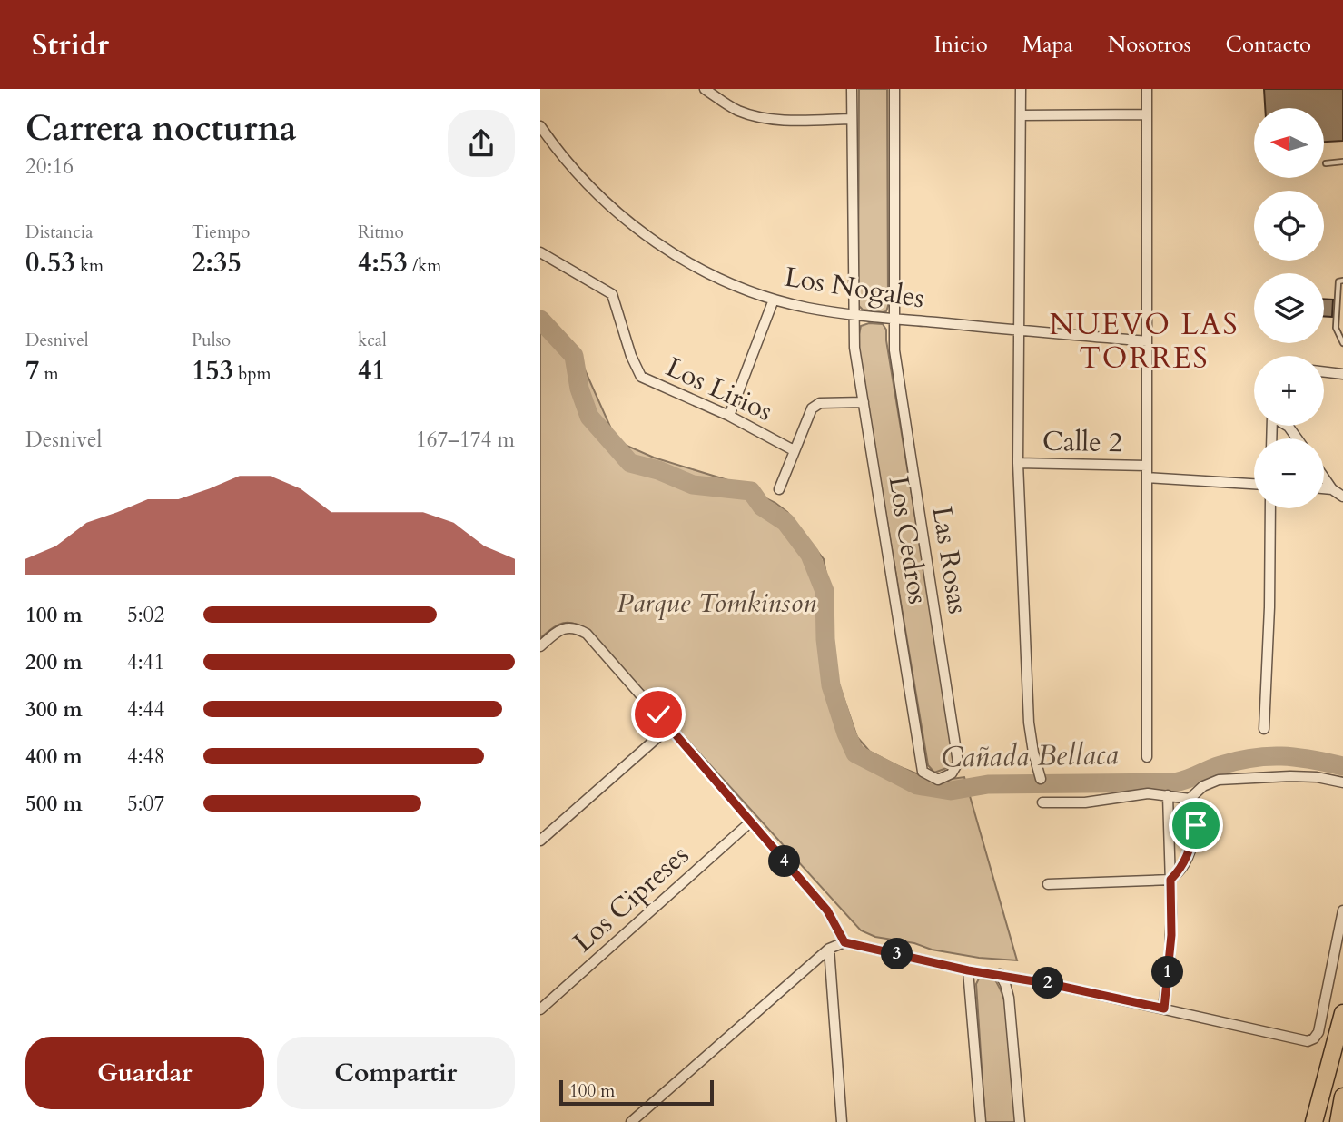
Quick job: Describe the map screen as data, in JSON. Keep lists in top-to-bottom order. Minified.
{"streets":{"street":["Los Nogales","Los Lirios","Calle 2","Los Cedros","Las Rosas","Los Cipreses"]},"crossings":[["Los Nogales","Los Cedros"],["Los Nogales","Las Rosas"],["Los Cedros","Las Rosas"]],"districts":["NUEVO LAS TORRES"],"water":["Cañada Bellaca"],"parks":["Parque Tomkinson"],"scale_bar":"100 m","north":"left","page":{"header":"Stridr","nav":["Inicio","Mapa","Nosotros","Contacto"],"heading":["Carrera nocturna","20:16"],"map_buttons":["+","−"],"stats":[["Distancia","0.53 km"],["Tiempo","2:35"],["Ritmo","4:53 /km"],["Desnivel","7 m"],["Pulso","153 bpm"],["kcal","41"]],"chart":["Desnivel","167–174 m"],"list":[{"name":"100 m","note":"5:02"},{"name":"200 m","note":"4:41"},{"name":"300 m","note":"4:44"},{"name":"400 m","note":"4:48"},{"name":"500 m","note":"5:07"}],"pins":["4","3","1","2"],"buttons":["Guardar","Compartir"],"scale":"100 m"}}
